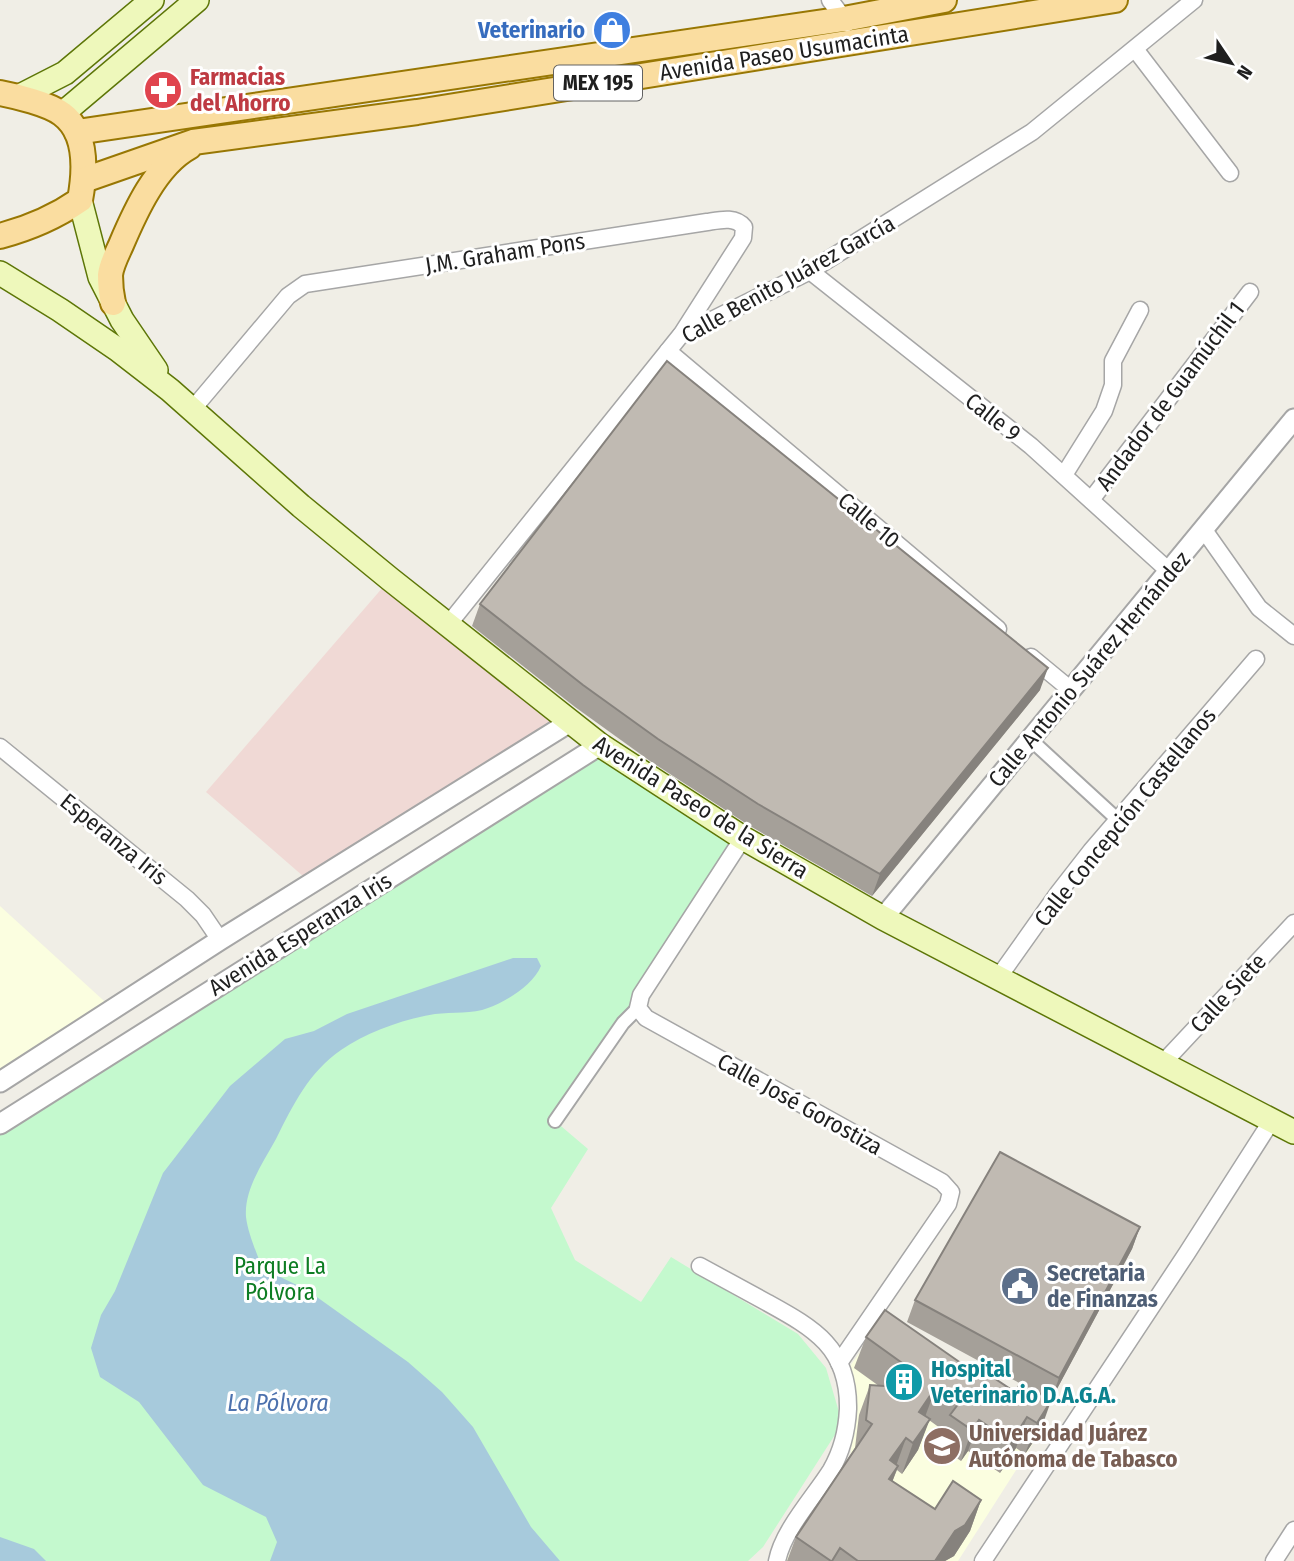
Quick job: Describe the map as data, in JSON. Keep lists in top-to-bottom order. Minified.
{"streets":{"main road":["Avenida Paseo Usumacinta","MEX 195","Avenida Paseo de la Sierra"],"street":["J.M. Graham Pons","Calle Benito Juárez García","Andador de Guamúchil 1","Calle 9","Calle 10","Calle Antonio Suárez Hernández","Calle Concepción Castellanos","Esperanza Iris","Avenida Esperanza Iris","Calle Siete","Calle José Gorostiza"]},"crossings":[["Avenida Paseo Usumacinta","Avenida Paseo de la Sierra"],["J.M. Graham Pons","Calle Benito Juárez García"],["J.M. Graham Pons","Avenida Paseo de la Sierra"],["Calle Benito Juárez García","Calle 9"],["Calle Benito Juárez García","Calle 10"],["Calle Benito Juárez García","Avenida Paseo de la Sierra"],["Andador de Guamúchil 1","Calle 9"],["Calle 9","Calle Antonio Suárez Hernández"],["Calle 10","Calle Antonio Suárez Hernández"],["Calle Antonio Suárez Hernández","Avenida Paseo de la Sierra"],["Avenida Paseo de la Sierra","Calle Concepción Castellanos"],["Avenida Paseo de la Sierra","Avenida Esperanza Iris"],["Avenida Paseo de la Sierra","Calle Siete"],["Esperanza Iris","Avenida Esperanza Iris"]],"water":["La Pólvora"],"parks":["Parque La Pólvora"],"places":{"shop":["Veterinario"],"pharmacy":["Farmacias del Ahorro"],"public building":["Secretaria de Finanzas"],"building":["Hospital Veterinario D.A.G.A."],"school or university":["Universidad Juárez Autónoma de Tabasco"]},"north":"bottom right"}
